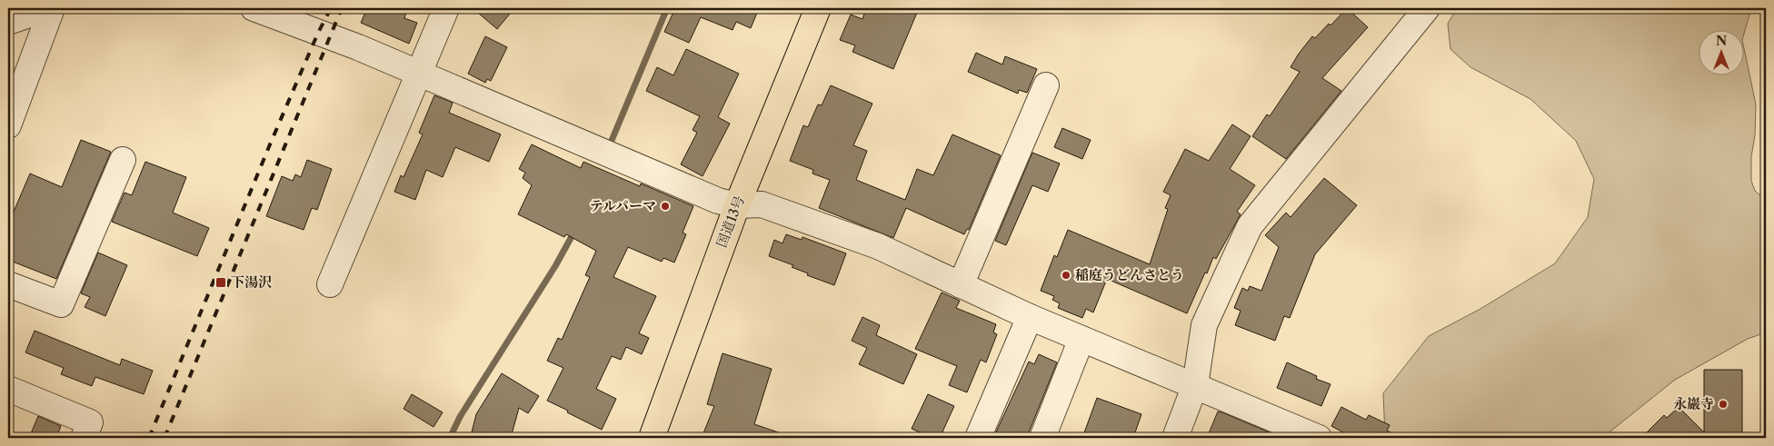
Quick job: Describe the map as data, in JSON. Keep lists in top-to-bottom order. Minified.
{"streets":{"highway":["国道13号"]},"places":{"other":["テルパーマ","稲庭うどんさとう","永巖寺"],"transit":["下湯沢"]},"north":"top"}
